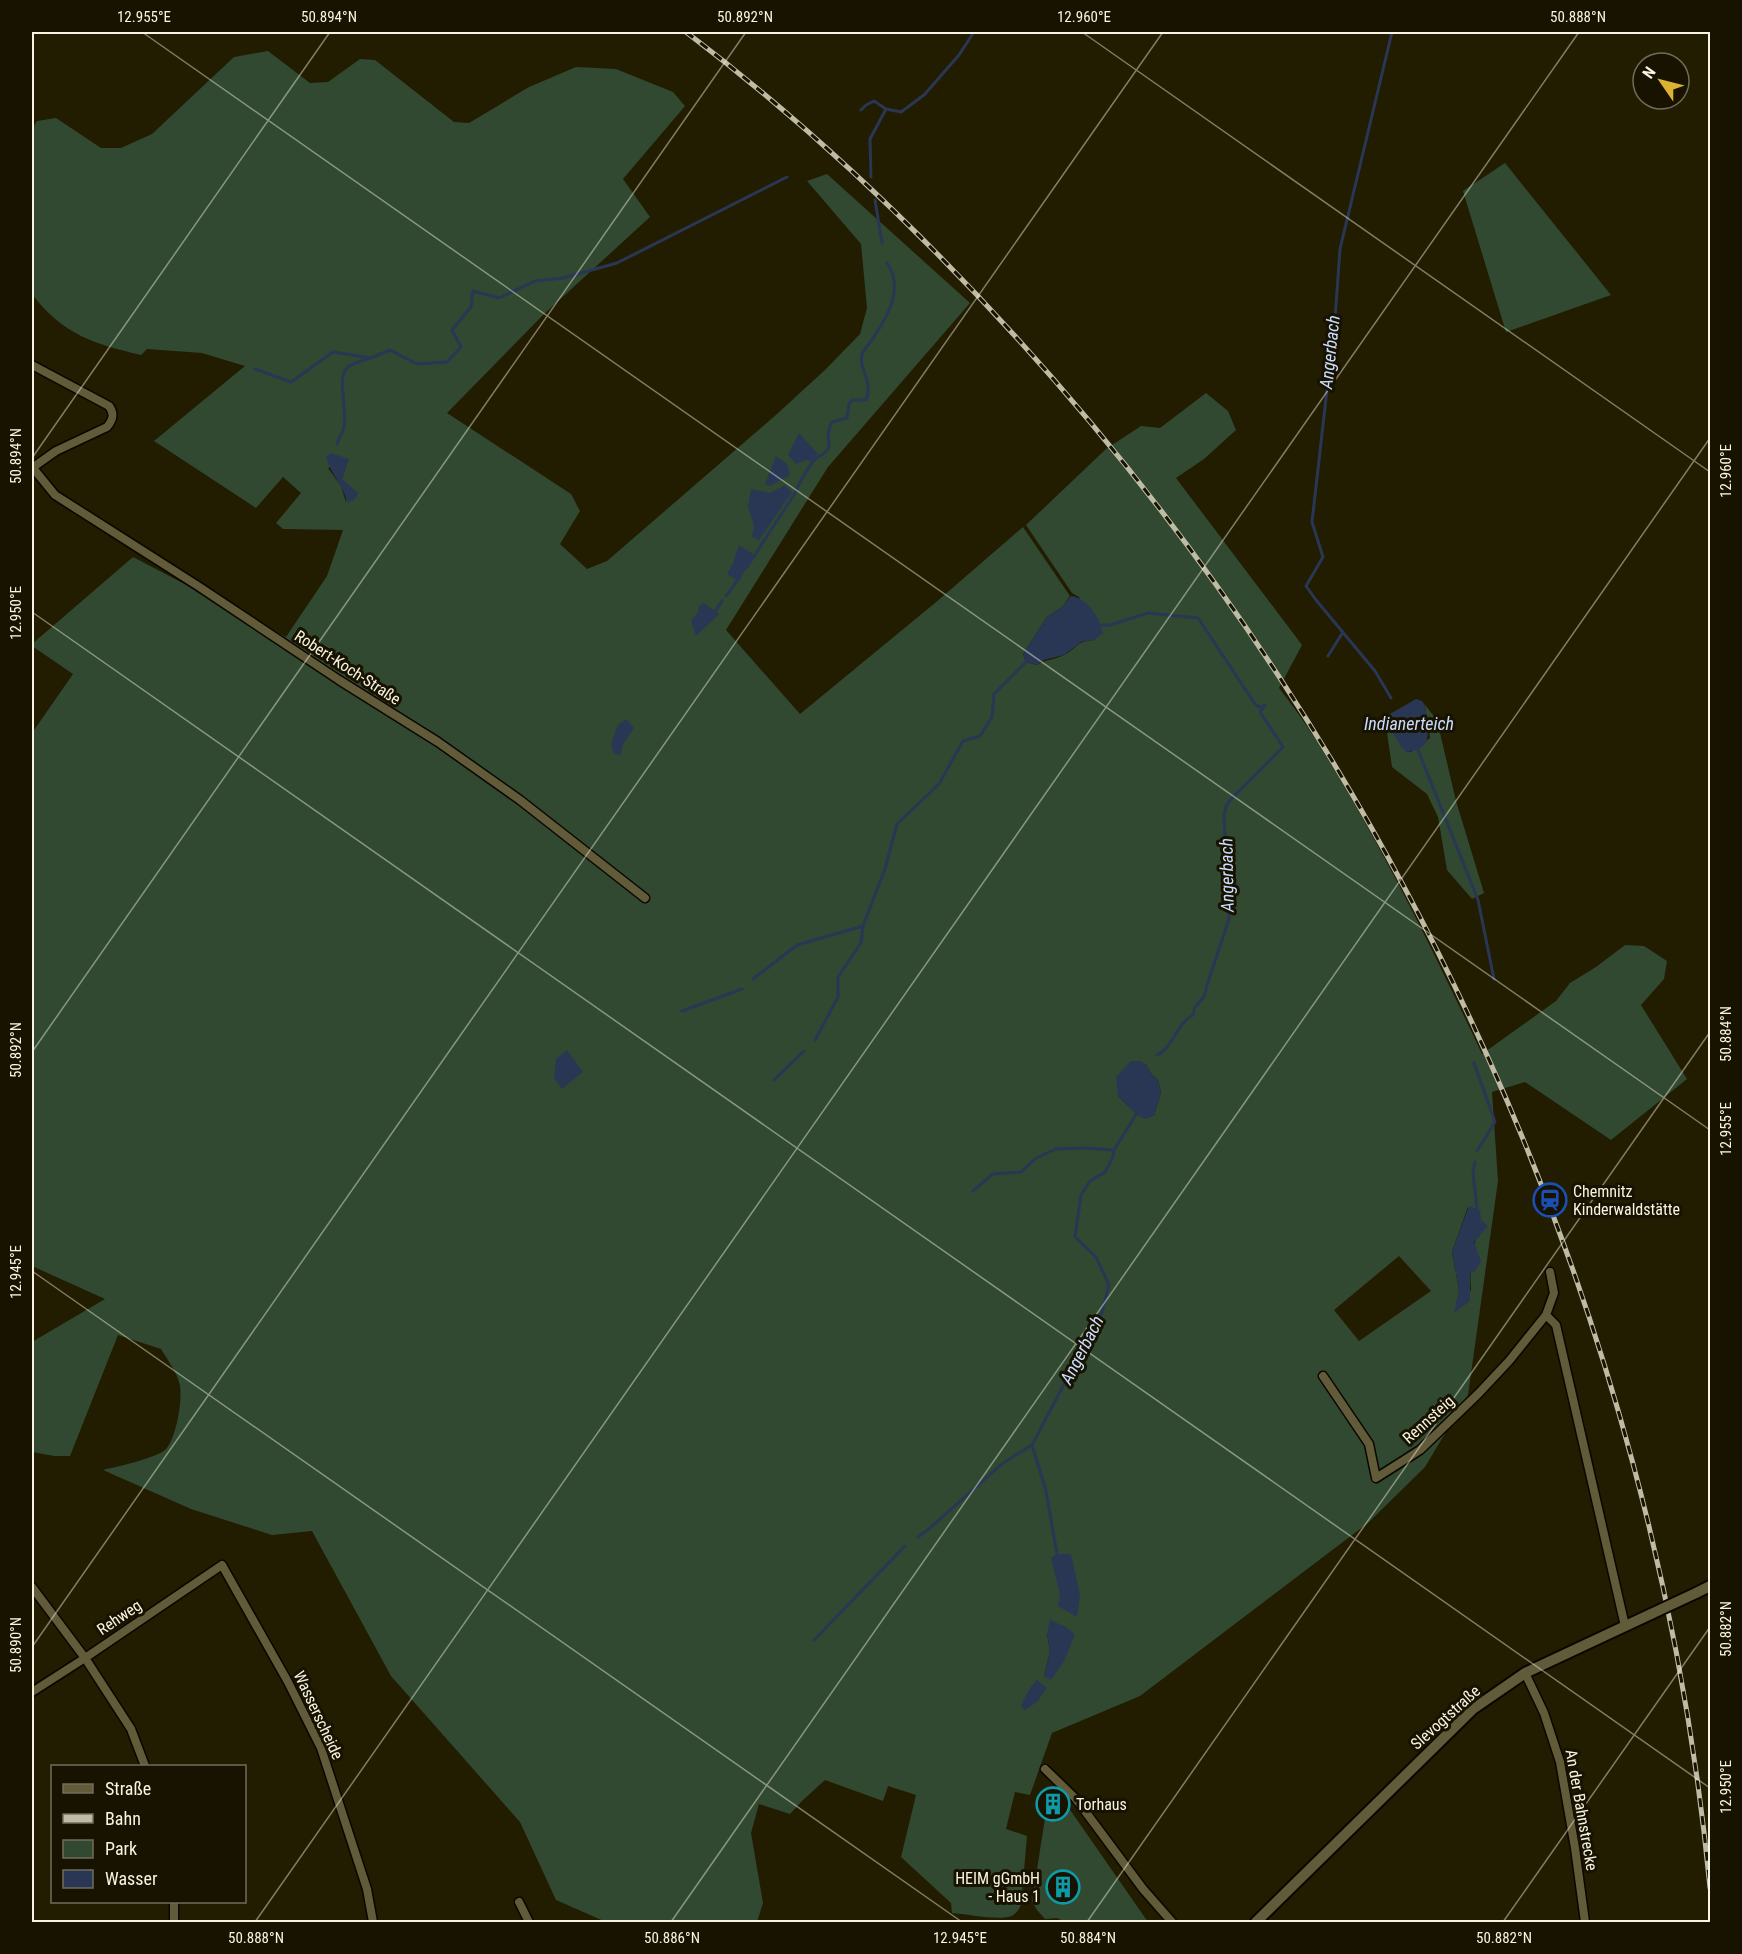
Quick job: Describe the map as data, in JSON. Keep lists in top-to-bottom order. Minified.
{"streets":{"street":["Robert-Koch-Straße","Rennsteig","Rehweg","Wasserscheide","Slevogtstraße","An der Bahnstrecke"]},"crossings":[["Rehweg","Wasserscheide"],["Slevogtstraße","An der Bahnstrecke"]],"water":["Angerbach","Indianerteich"],"places":{"station":["Chemnitz Kinderwaldstätte"],"building":["Torhaus","HEIM gGmbH - Haus 1"]},"legend":["Straße","Bahn","Park","Wasser"],"north":"top left","coordinates":["12.955°E","50.894°N","50.892°N","12.960°E","50.888°N","12.950°E","50.884°N","12.945°E","50.882°N","50.890°N","50.886°N"]}
